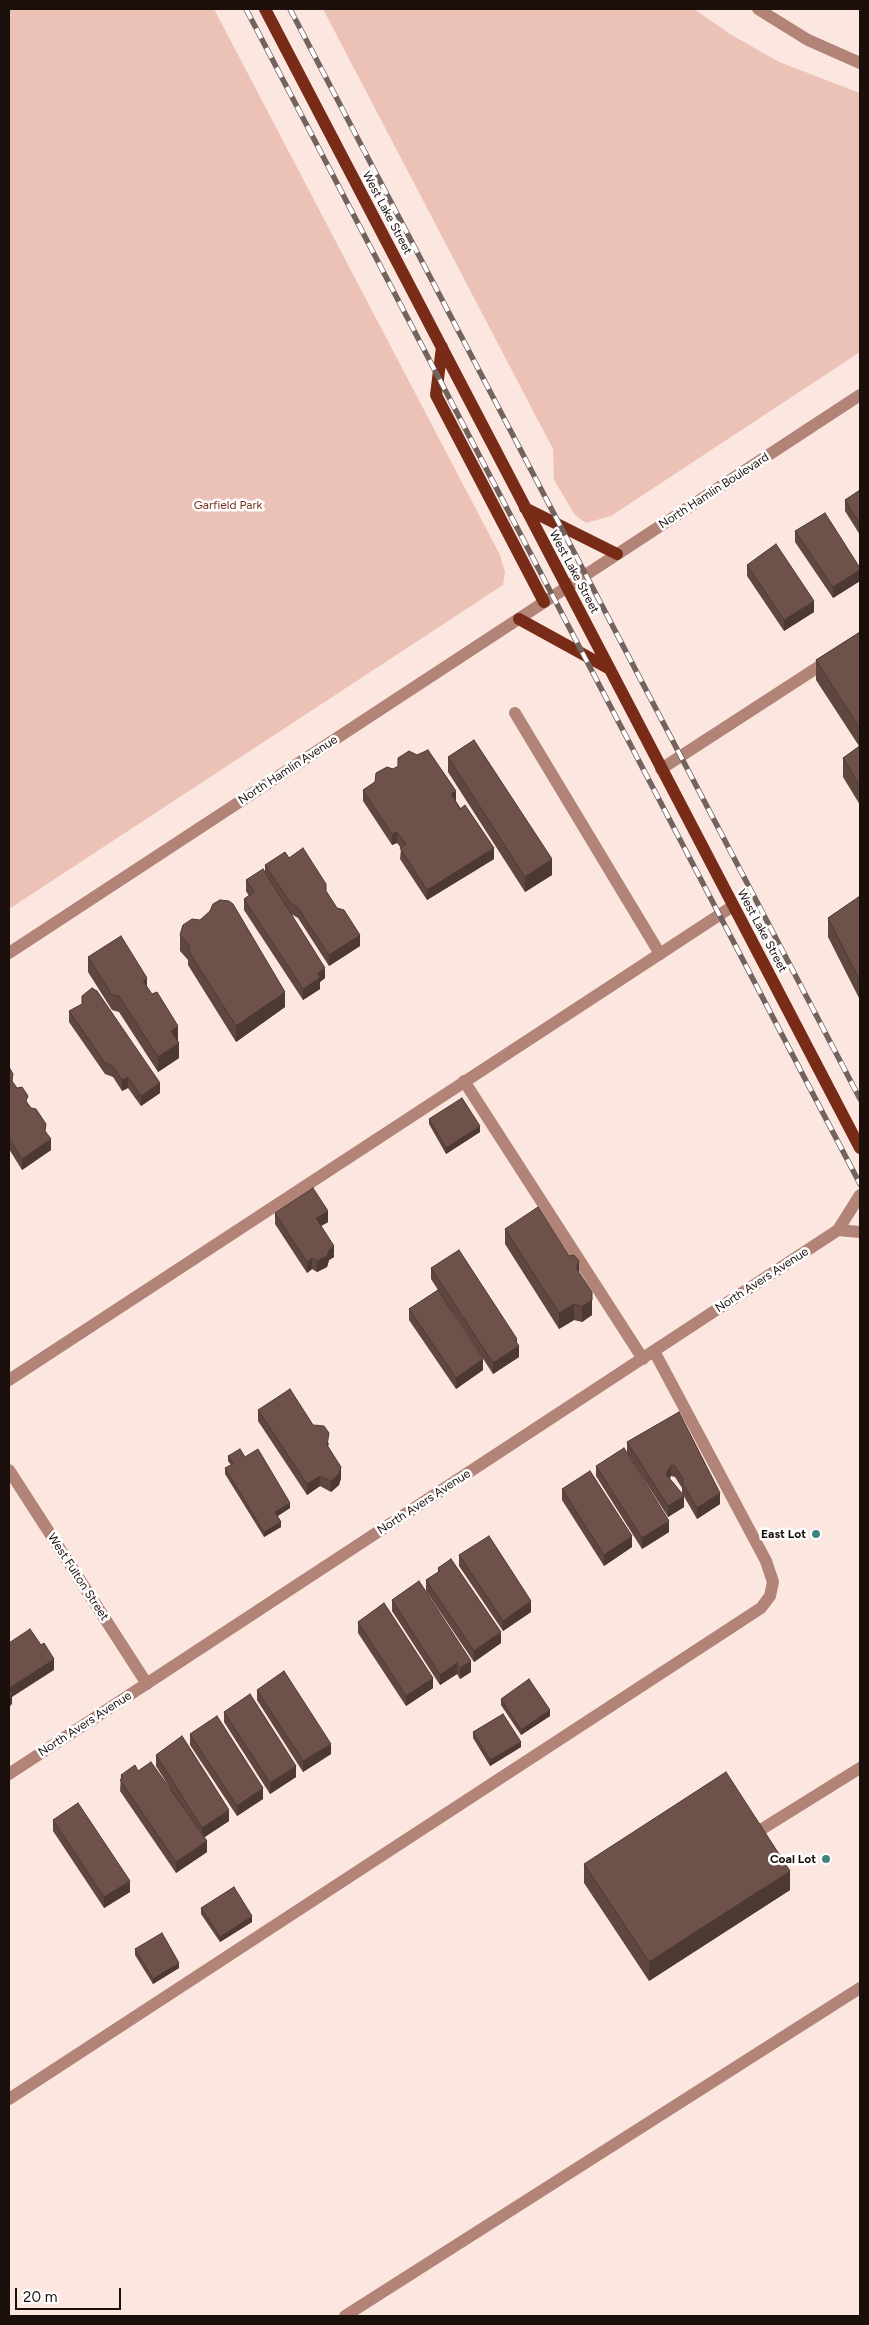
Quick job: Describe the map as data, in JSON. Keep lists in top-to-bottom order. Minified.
{"streets":{"main road":["West Lake Street"],"street":["North Hamlin Boulevard","North Hamlin Avenue","North Avers Avenue","West Fulton Street"]},"crossings":[["West Lake Street","North Hamlin Boulevard"],["West Lake Street","North Hamlin Avenue"],["North Hamlin Boulevard","North Hamlin Avenue"],["North Avers Avenue","West Fulton Street"]],"parks":["Garfield Park"],"places":["East Lot","Coal Lot"],"scale_bar":"20 m"}
